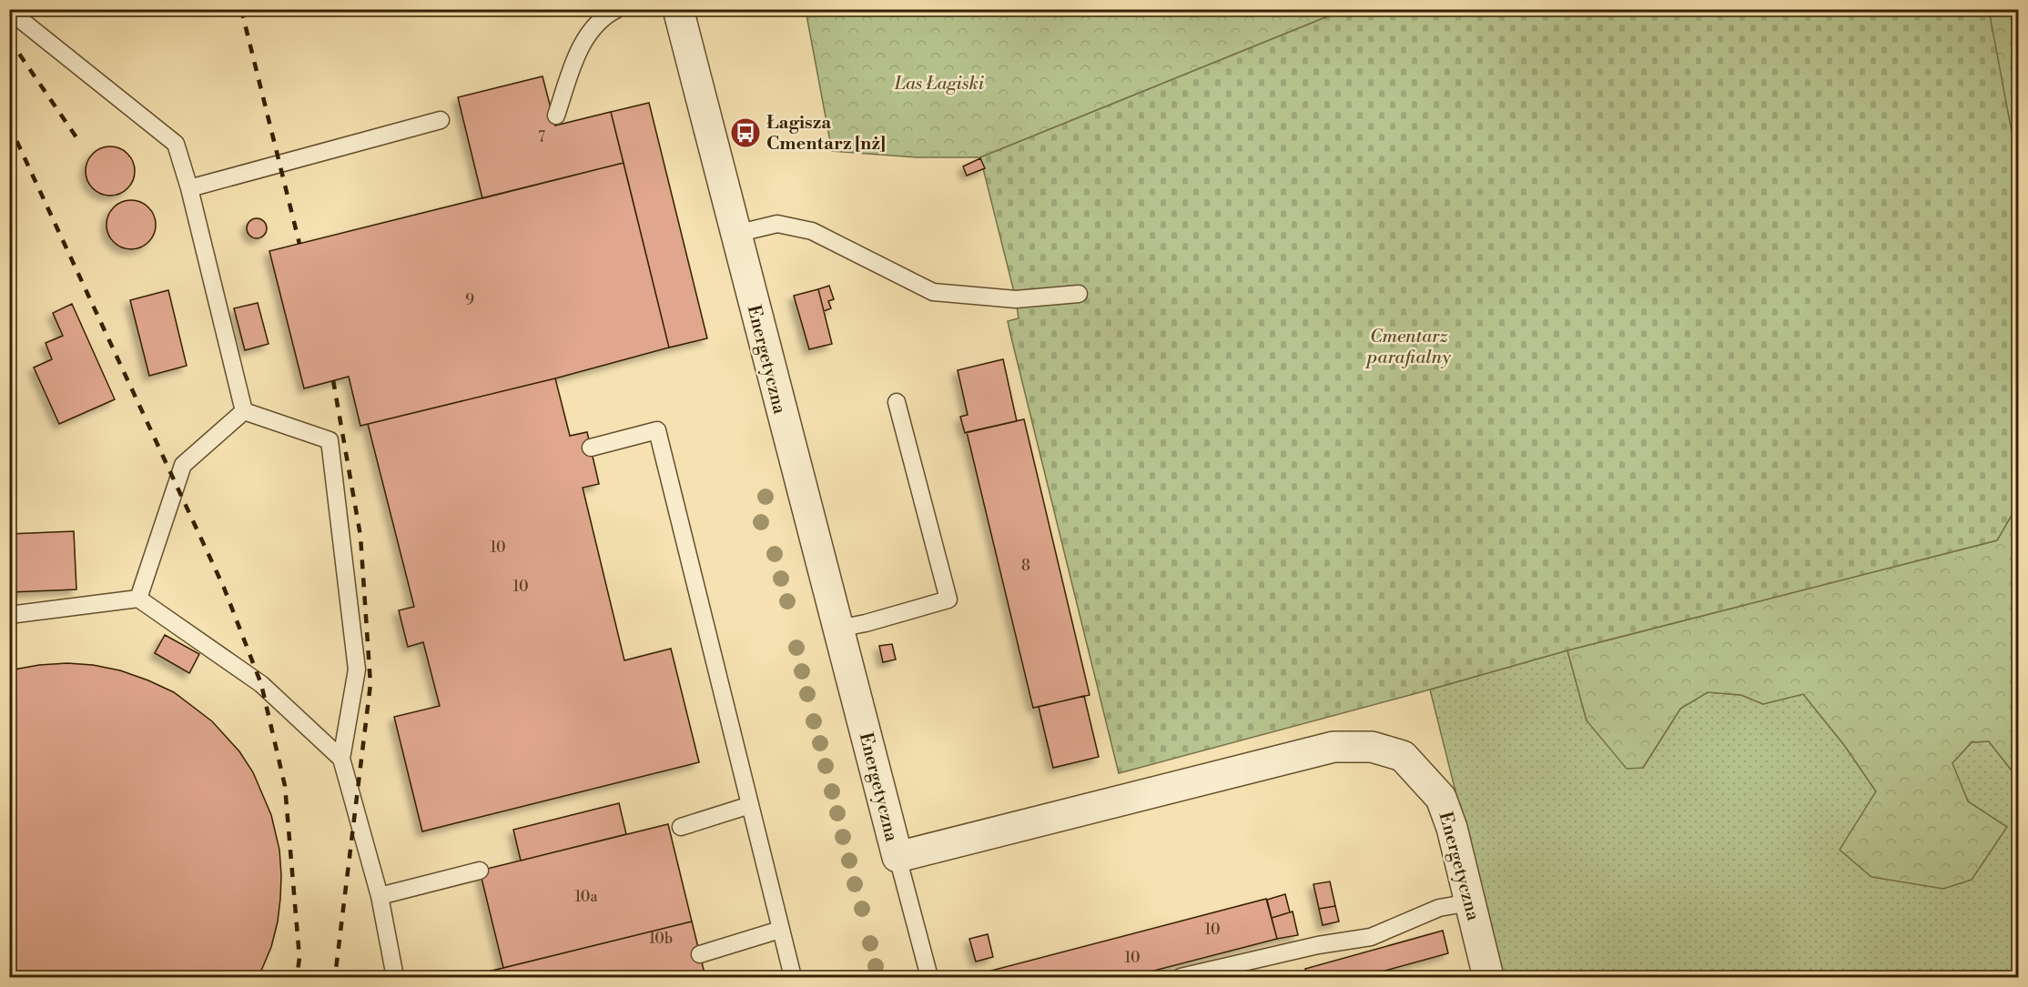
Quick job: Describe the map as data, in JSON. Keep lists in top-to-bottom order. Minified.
{"streets":{"street":["Energetyczna"]},"parks":["Las Łagiski","Cmentarz parafialny"],"places":{"bus stop":["Łagisza Cmentarz [nż]"]},"house_numbers":["7","9","10","8","10","10a","10","10b","10"]}
